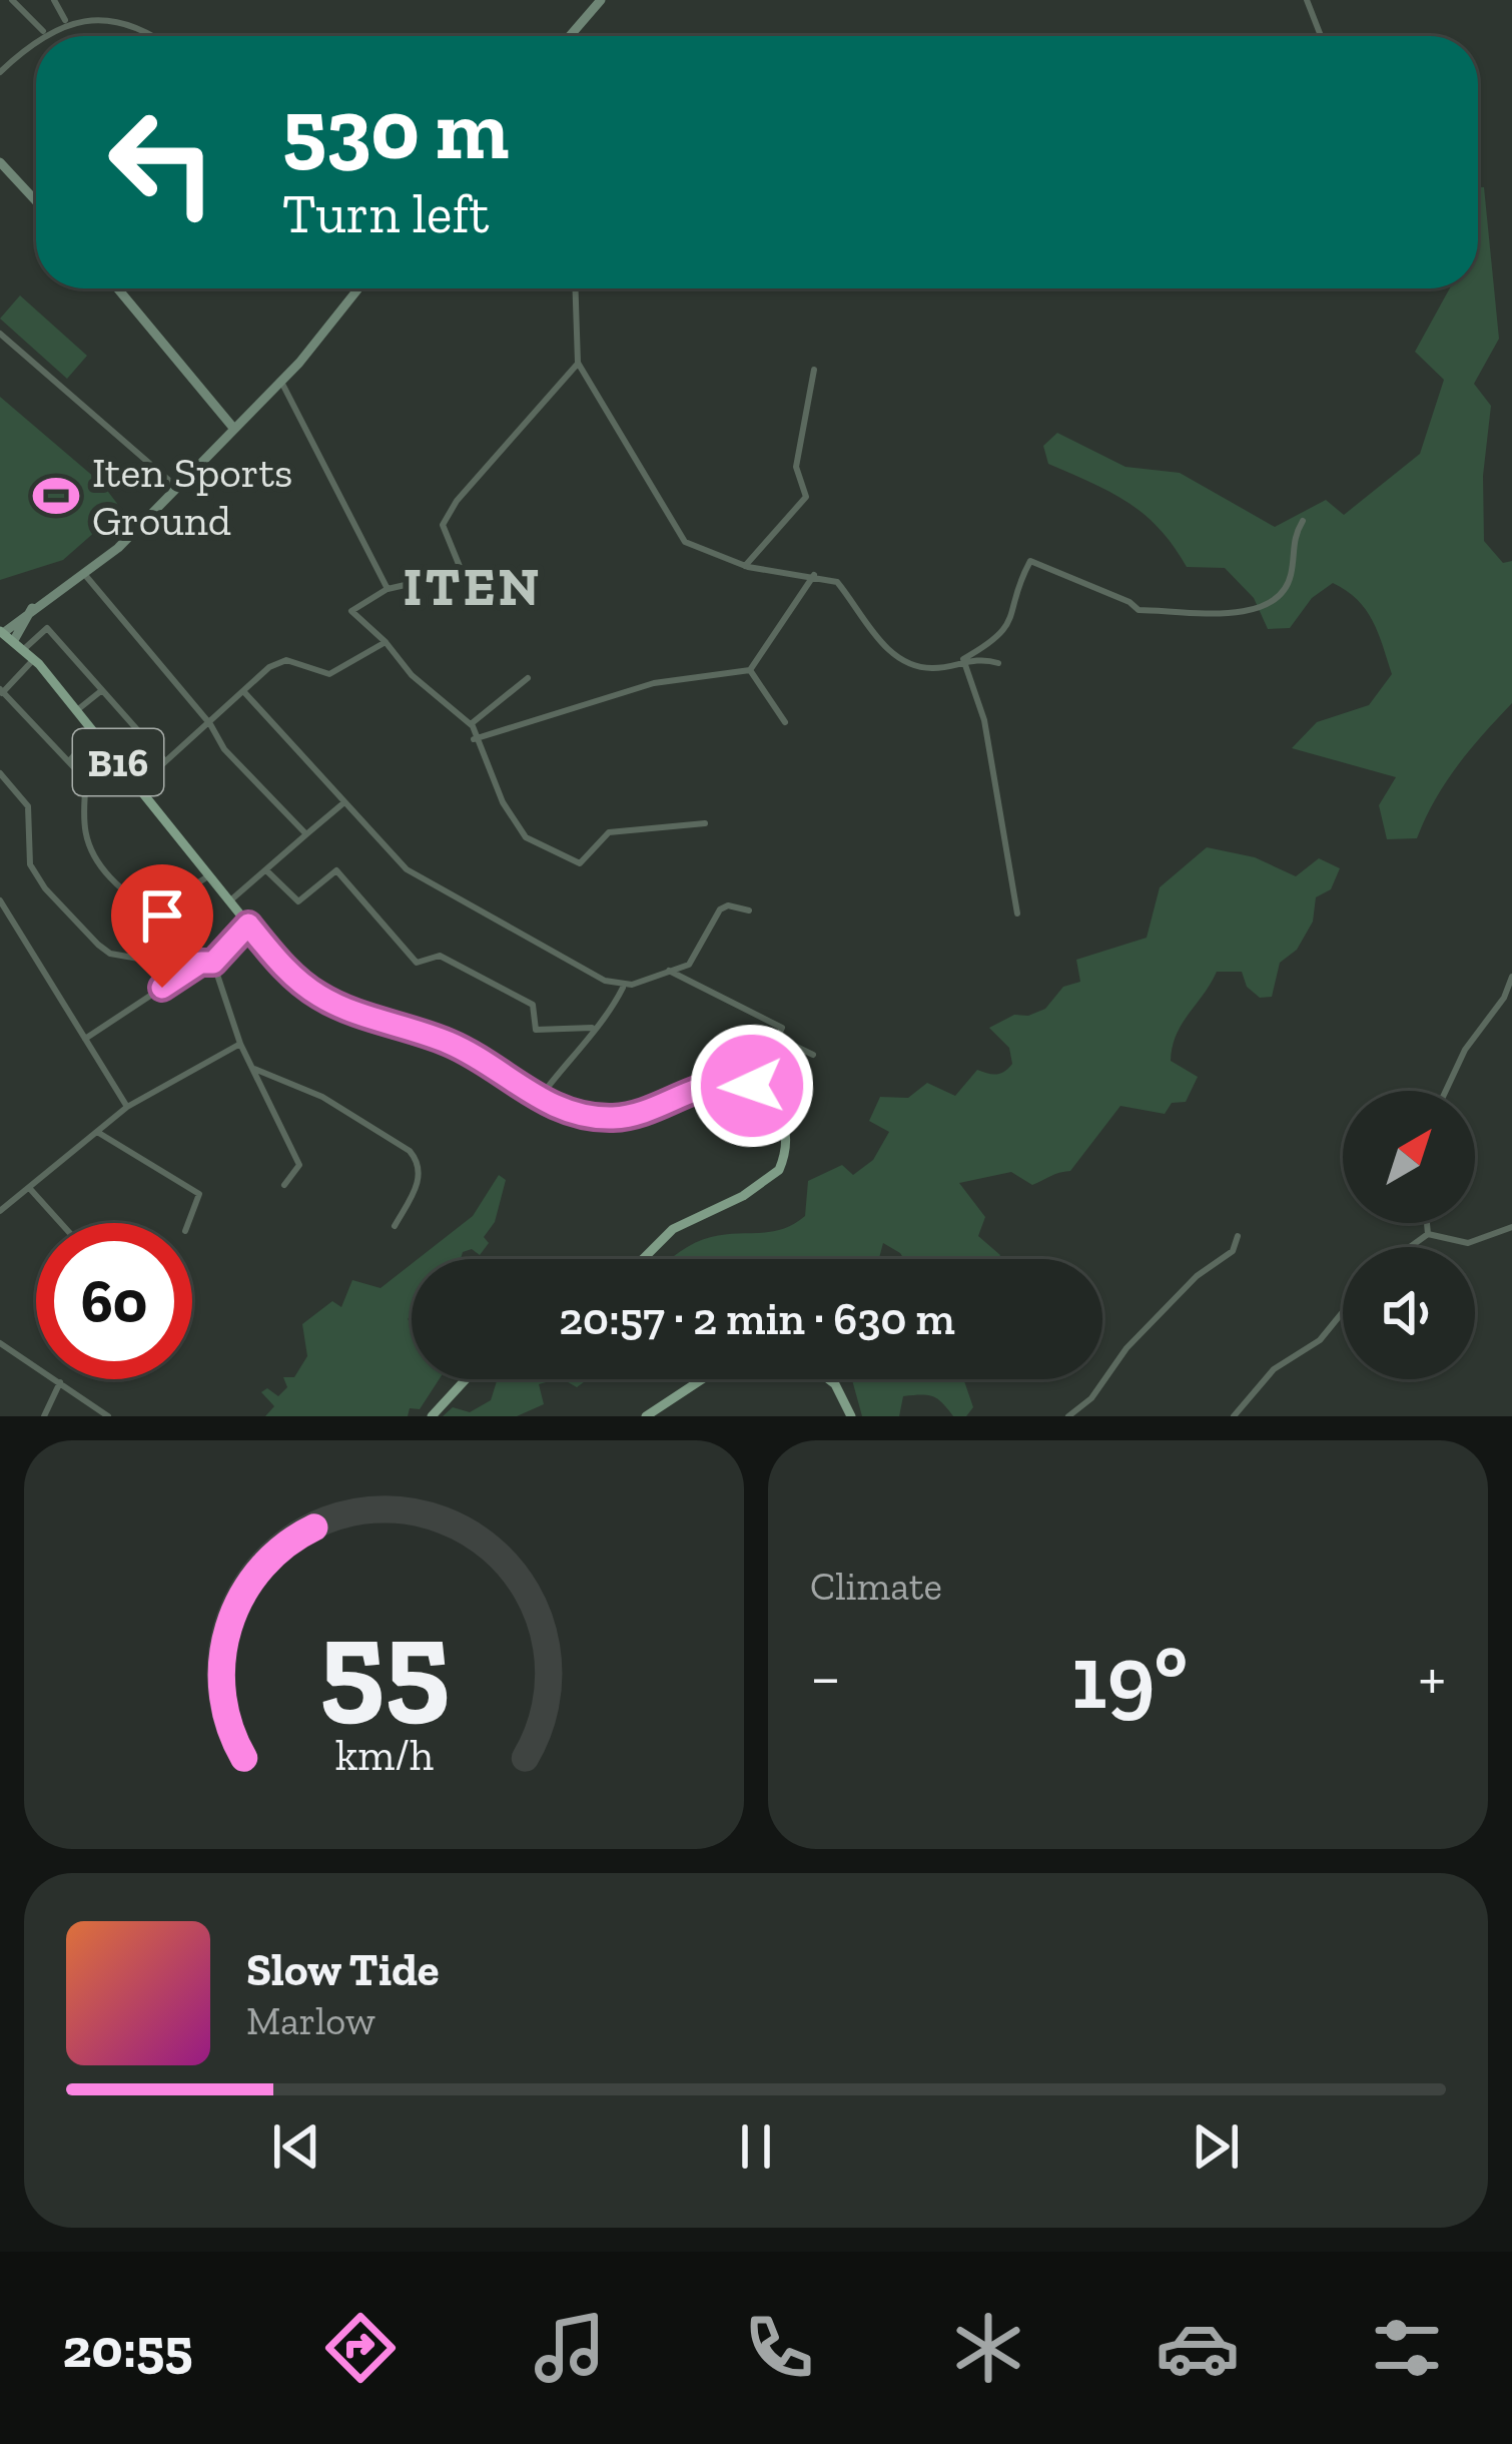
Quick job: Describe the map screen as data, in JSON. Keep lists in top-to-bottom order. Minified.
{"streets":{"main road":["B16"]},"districts":["ITEN"],"places":{"sports":["Iten Sports Ground"]},"north":"top right","page":{"turn":["530 m","Turn left"],"limit":"60","trip":"20:57 · 2 min · 630 m","tile":"Climate","heat":["−","19°","+"],"song":["Slow Tide","Marlow"],"tabs":"20:55","gauge":["55","km/h"]}}
